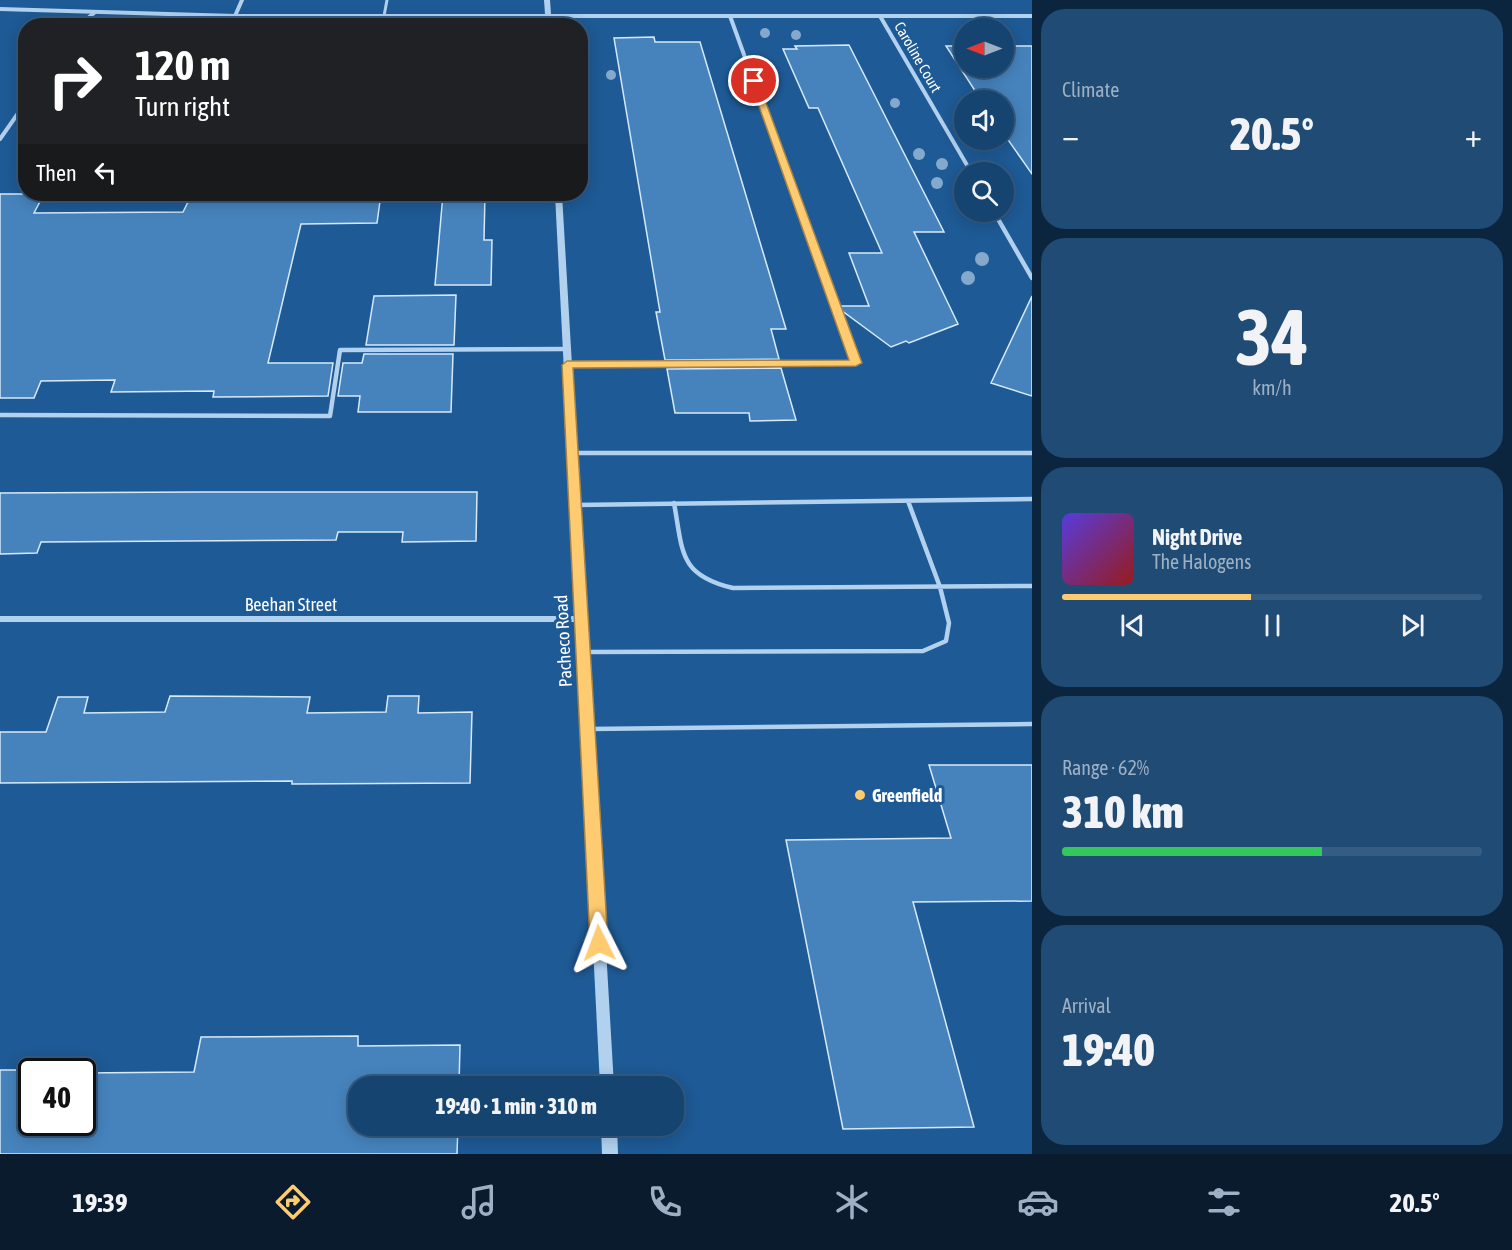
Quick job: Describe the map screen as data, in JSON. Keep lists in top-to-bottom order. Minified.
{"streets":{"street":["Caroline Court","Beehan Street","Pacheco Road"]},"crossings":[["Beehan Street","Pacheco Road"]],"places":["Greenfield"],"north":"left","page":{"tile":["Climate",["34","km/h"],["Range · 62%","310 km"],["Arrival","19:40"]],"turn":["120 m","Turn right"],"heat":["−","20.5°","+"],"then":"Then","song":["Night Drive","The Halogens"],"limit":"40","trip":"19:40 · 1 min · 310 m","tabs":["19:39","20.5°"]}}
